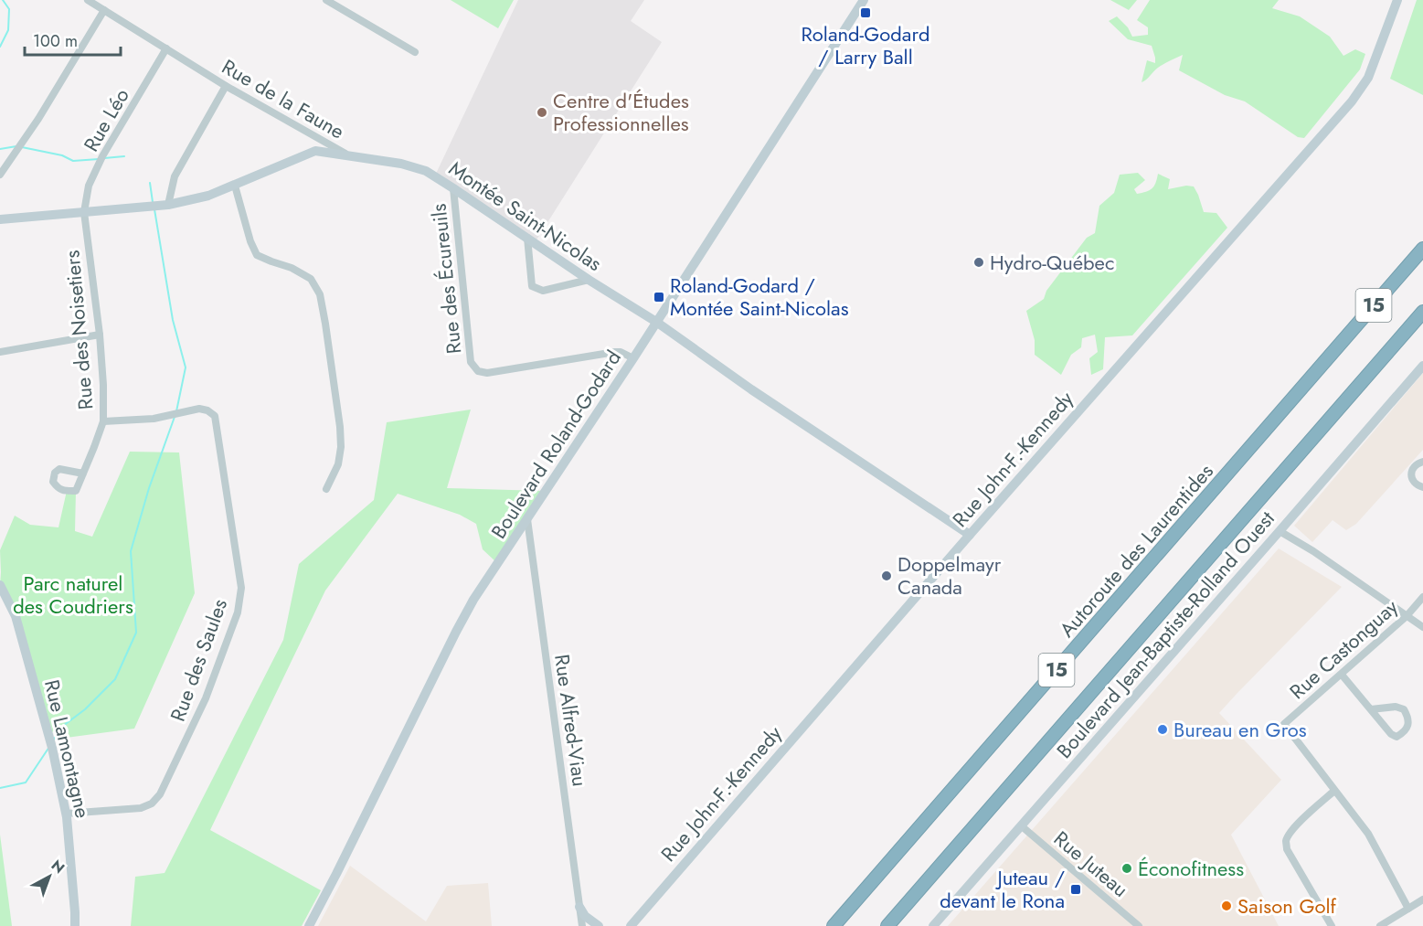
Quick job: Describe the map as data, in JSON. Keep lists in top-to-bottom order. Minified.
{"streets":{"highway":["15","Autoroute des Laurentides"],"street":["Rue de la Faune","Rue Léo","Montée Saint-Nicolas","Rue des Écureuils","Rue des Noisetiers","Boulevard Roland-Godard","Rue John-F.-Kennedy","Boulevard Jean-Baptiste-Rolland Ouest","Rue Castonguay","Rue des Saules","Rue Alfred-Viau","Rue Lamontagne","Rue Juteau"]},"crossings":[["Rue de la Faune","Rue Léo"],["Rue de la Faune","Montée Saint-Nicolas"],["Rue Léo","Montée Saint-Nicolas"],["Rue Léo","Rue des Noisetiers"],["Montée Saint-Nicolas","Rue des Écureuils"],["Montée Saint-Nicolas","Rue des Noisetiers"],["Montée Saint-Nicolas","Boulevard Roland-Godard"],["Montée Saint-Nicolas","Rue John-F.-Kennedy"],["Rue des Écureuils","Boulevard Roland-Godard"],["Rue des Noisetiers","Rue des Saules"],["Boulevard Roland-Godard","Rue Alfred-Viau"],["Boulevard Jean-Baptiste-Rolland Ouest","Rue Juteau"],["Rue des Saules","Rue Lamontagne"]],"parks":["Parc naturel des Coudriers"],"places":{"transit":["Roland-Godard / Larry Ball","Roland-Godard / Montée Saint-Nicolas","Juteau / devant le Rona"],"other":["Centre d'Études Professionnelles","Hydro-Québec","Doppelmayr Canada","Bureau en Gros","Éconofitness","Saison Golf"]},"scale_bar":"100 m","north":"top right"}
